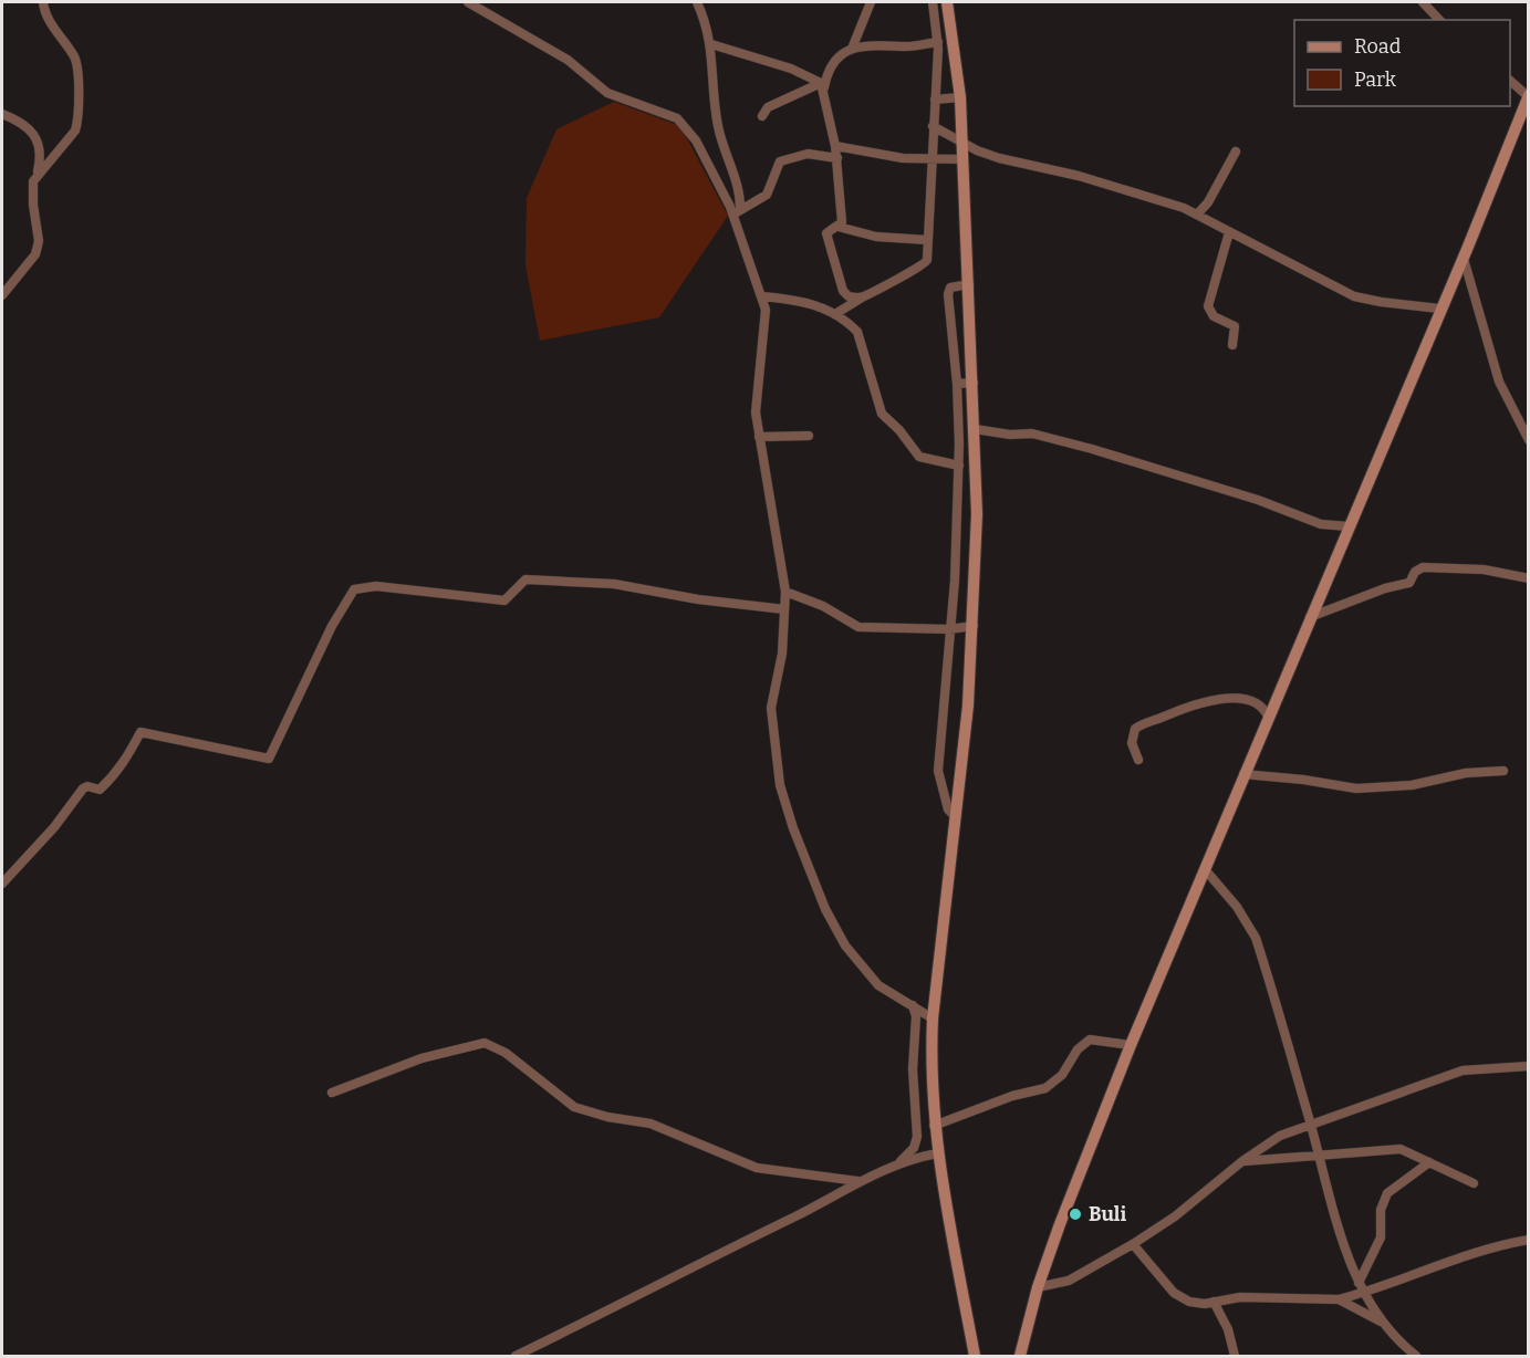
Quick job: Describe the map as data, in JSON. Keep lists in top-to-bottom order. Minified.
{"places":["Buli"],"legend":["Road","Park"]}
